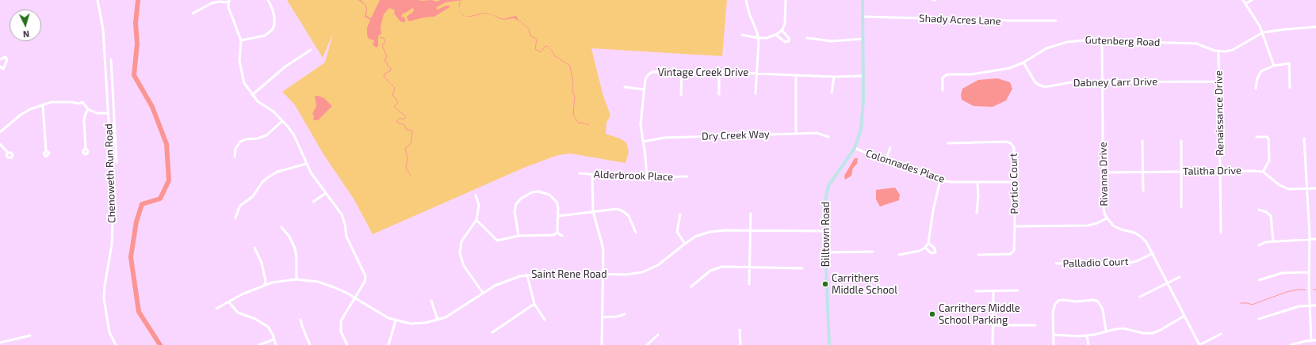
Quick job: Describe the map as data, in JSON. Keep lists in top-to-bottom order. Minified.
{"streets":{"main road":["Billtown Road"],"street":["Shady Acres Lane","Gutenberg Road","Vintage Creek Drive","Dabney Carr Drive","Renaissance Drive","Dry Creek Way","Colonnades Place","Talitha Drive","Chenoweth Run Road","Rivanna Drive","Alderbrook Place","Portico Court","Palladio Court","Saint Rene Road"]},"crossings":[["Shady Acres Lane","Billtown Road"],["Gutenberg Road","Dabney Carr Drive"],["Gutenberg Road","Renaissance Drive"],["Gutenberg Road","Rivanna Drive"],["Vintage Creek Drive","Dry Creek Way"],["Vintage Creek Drive","Alderbrook Place"],["Vintage Creek Drive","Billtown Road"],["Dabney Carr Drive","Renaissance Drive"],["Dabney Carr Drive","Rivanna Drive"],["Renaissance Drive","Talitha Drive"],["Colonnades Place","Portico Court"],["Colonnades Place","Billtown Road"],["Talitha Drive","Rivanna Drive"],["Rivanna Drive","Palladio Court"],["Billtown Road","Saint Rene Road"]],"places":["Carrithers Middle School","Carrithers Middle School Parking"],"north":"bottom"}
